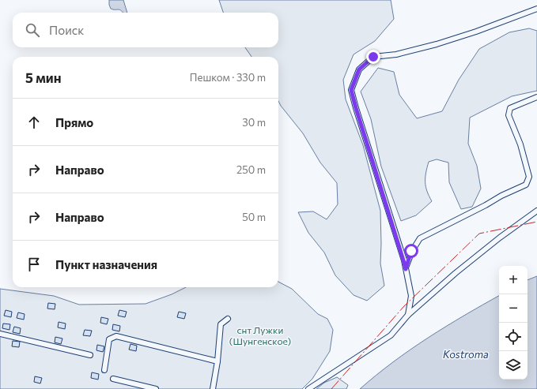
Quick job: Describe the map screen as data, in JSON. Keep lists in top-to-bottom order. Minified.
{"water":["Kostroma"],"parks":["снт Лужки (Шунгенское)"],"page":{"search":"Поиск","heading":["5 мин","Пешком · 330 m"],"list":[["Прямо","30 m"],["Направо","250 m"],["Направо","50 m"],"Пункт назначения"],"map_buttons":["+","−"]}}
